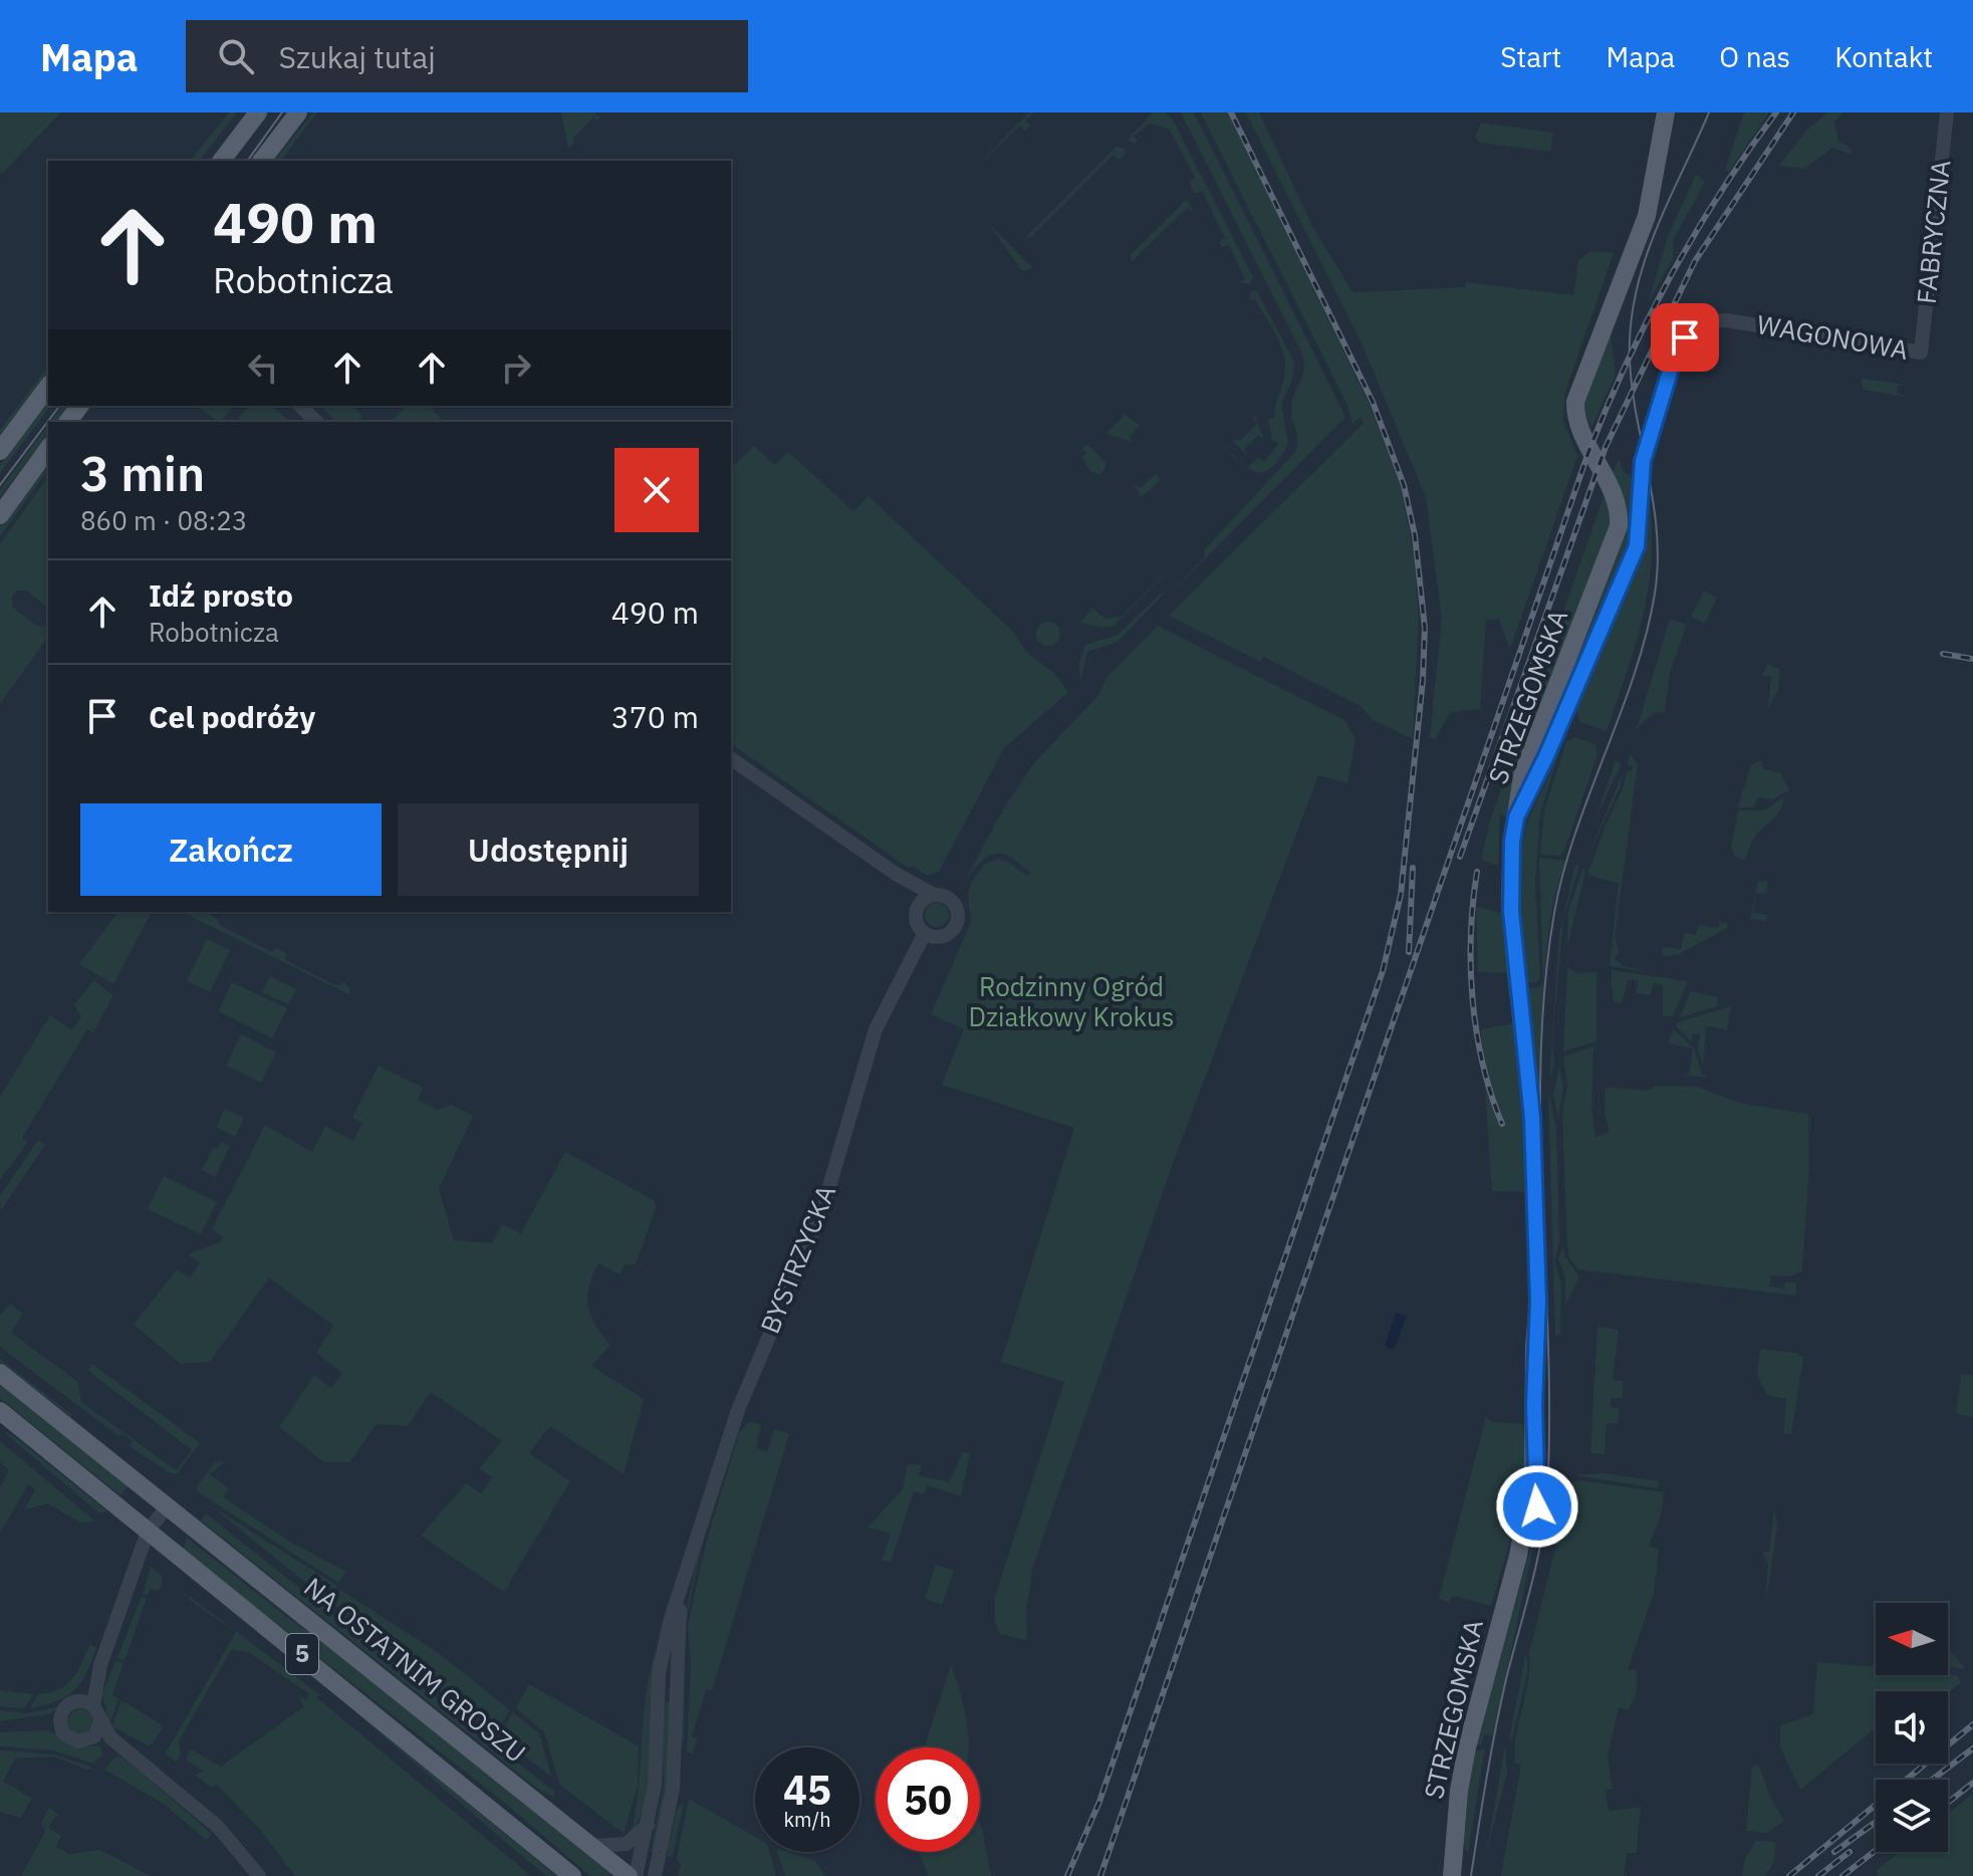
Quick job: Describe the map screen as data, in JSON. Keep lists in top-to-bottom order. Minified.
{"streets":{"main road":["STRZEGOMSKA","5","NA OSTATNIM GROSZU"],"street":["FABRYCZNA","WAGONOWA","BYSTRZYCKA"]},"crossings":[["FABRYCZNA","WAGONOWA"],["WAGONOWA","STRZEGOMSKA"]],"parks":["Rodzinny Ogród Działkowy Krokus"],"north":"left","page":{"header":"Mapa","search":"Szukaj tutaj","nav":["Start","Mapa","O nas","Kontakt"],"turn":["490 m","Robotnicza"],"heading":["3 min","860 m · 08:23"],"list":[{"name":"Idź prosto","note":"Robotnicza","value":"490 m"},{"name":"Cel podróży","value":"370 m"}],"buttons":["Zakończ","Udostępnij"],"speed":"45 km/h","limit":"50"}}
